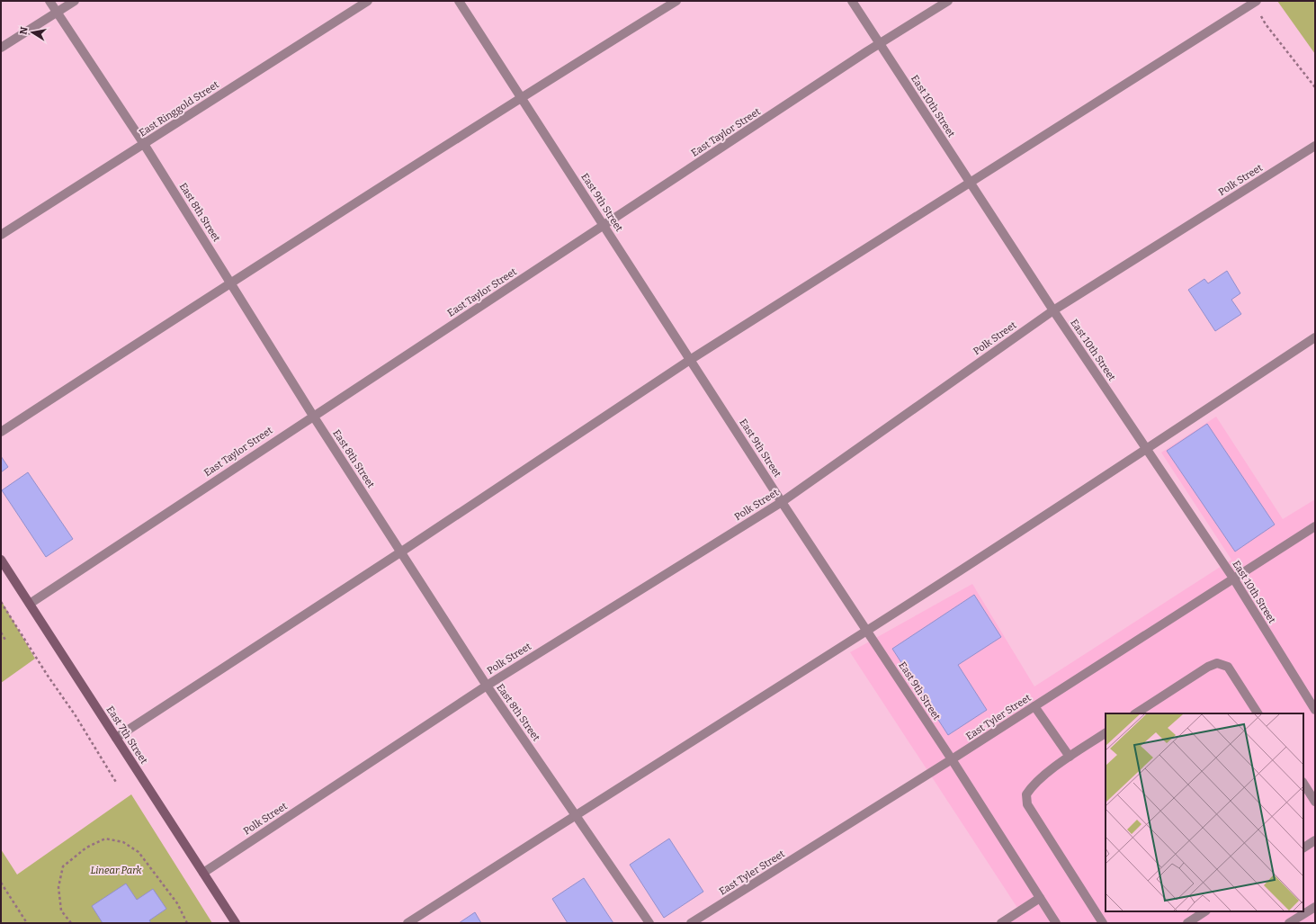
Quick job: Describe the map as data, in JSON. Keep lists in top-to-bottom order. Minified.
{"streets":{"main road":["East 7th Street"],"street":["East 10th Street","East Ringgold Street","East Taylor Street","Polk Street","East 9th Street","East 8th Street","East Tyler Street"]},"crossings":[["East 10th Street","East Taylor Street"],["East 10th Street","Polk Street"],["East 10th Street","East Tyler Street"],["East Ringgold Street","East 8th Street"],["East Taylor Street","East 9th Street"],["East Taylor Street","East 8th Street"],["East Taylor Street","East 7th Street"],["Polk Street","East 9th Street"],["Polk Street","East 8th Street"],["Polk Street","East 7th Street"],["East 9th Street","East Tyler Street"]],"parks":["Linear Park"],"north":"left"}
